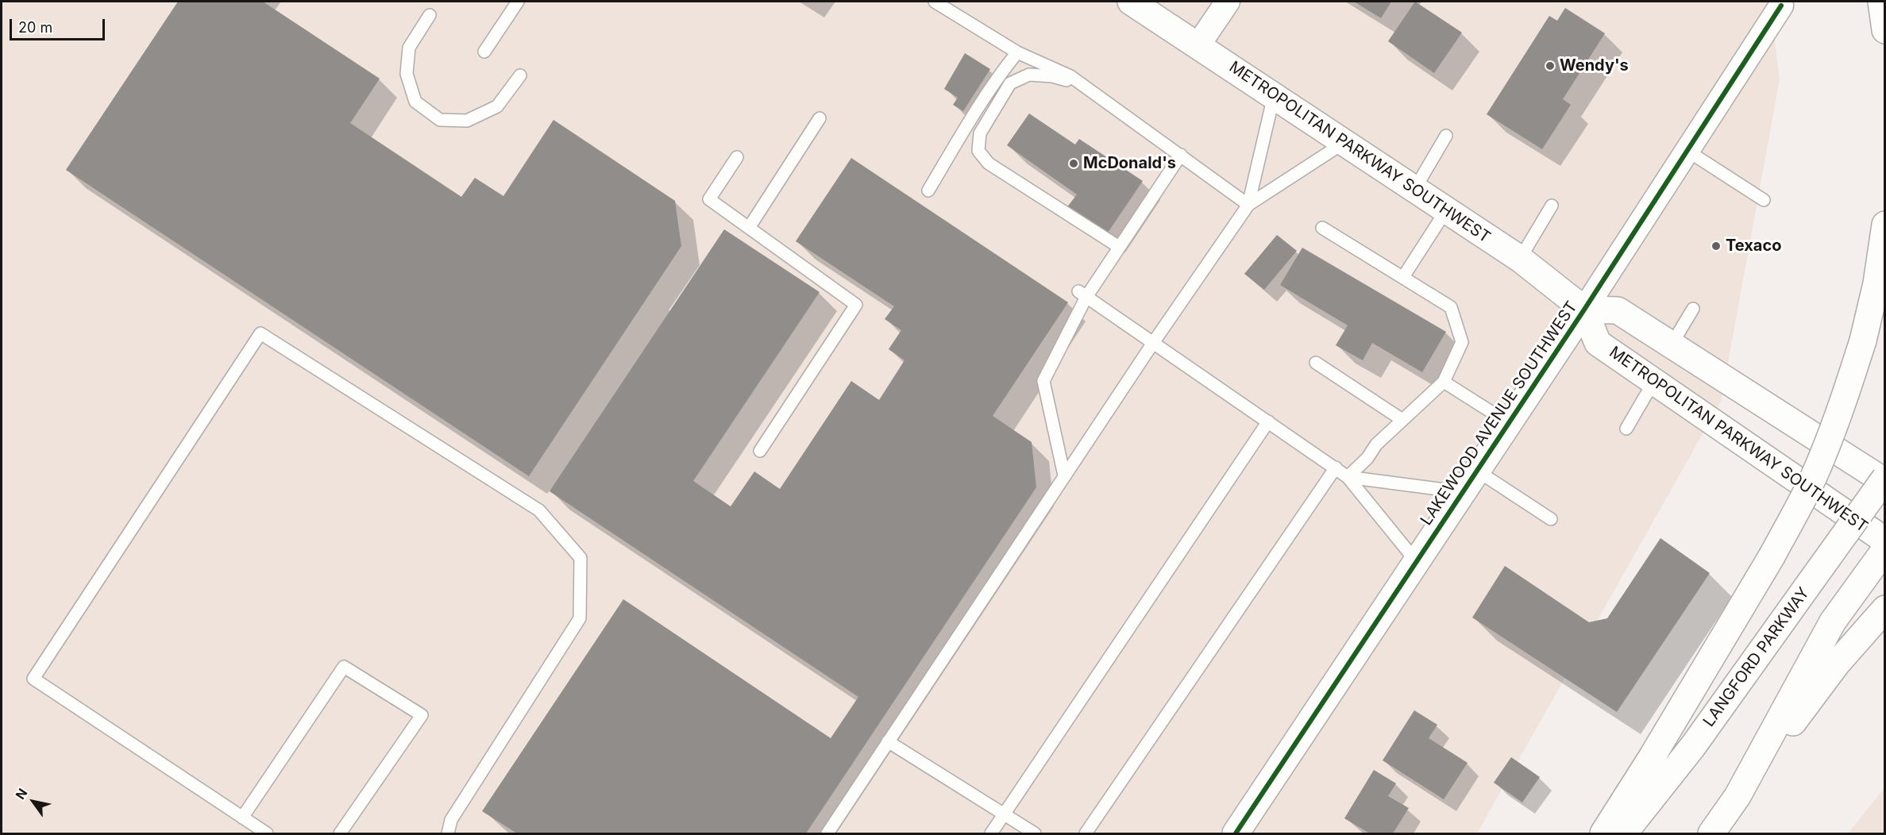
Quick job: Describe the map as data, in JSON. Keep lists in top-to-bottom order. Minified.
{"streets":{"main road":["METROPOLITAN PARKWAY SOUTHWEST","LAKEWOOD AVENUE SOUTHWEST","LANGFORD PARKWAY"]},"crossings":[["METROPOLITAN PARKWAY SOUTHWEST","LAKEWOOD AVENUE SOUTHWEST"]],"places":["Wendy's","McDonald's","Texaco"],"scale_bar":"20 m","north":"top left"}
